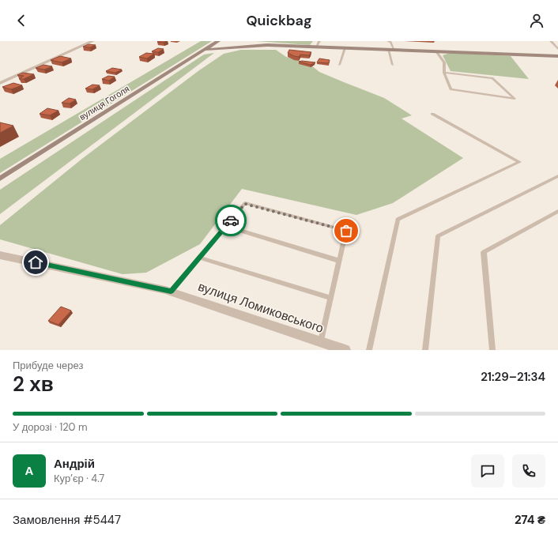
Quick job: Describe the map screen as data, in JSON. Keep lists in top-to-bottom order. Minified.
{"streets":{"street":["вулиця Гоголя","вулиця Ломиковського"]},"page":{"header":"Quickbag","heading":["2 хв","Прибуде через","21:29–21:34"],"panel":["Андрій","Кур’єр · 4.7","Замовлення #5447","274 ₴"],"bar":"У дорозі · 120 m","round":"А"}}
